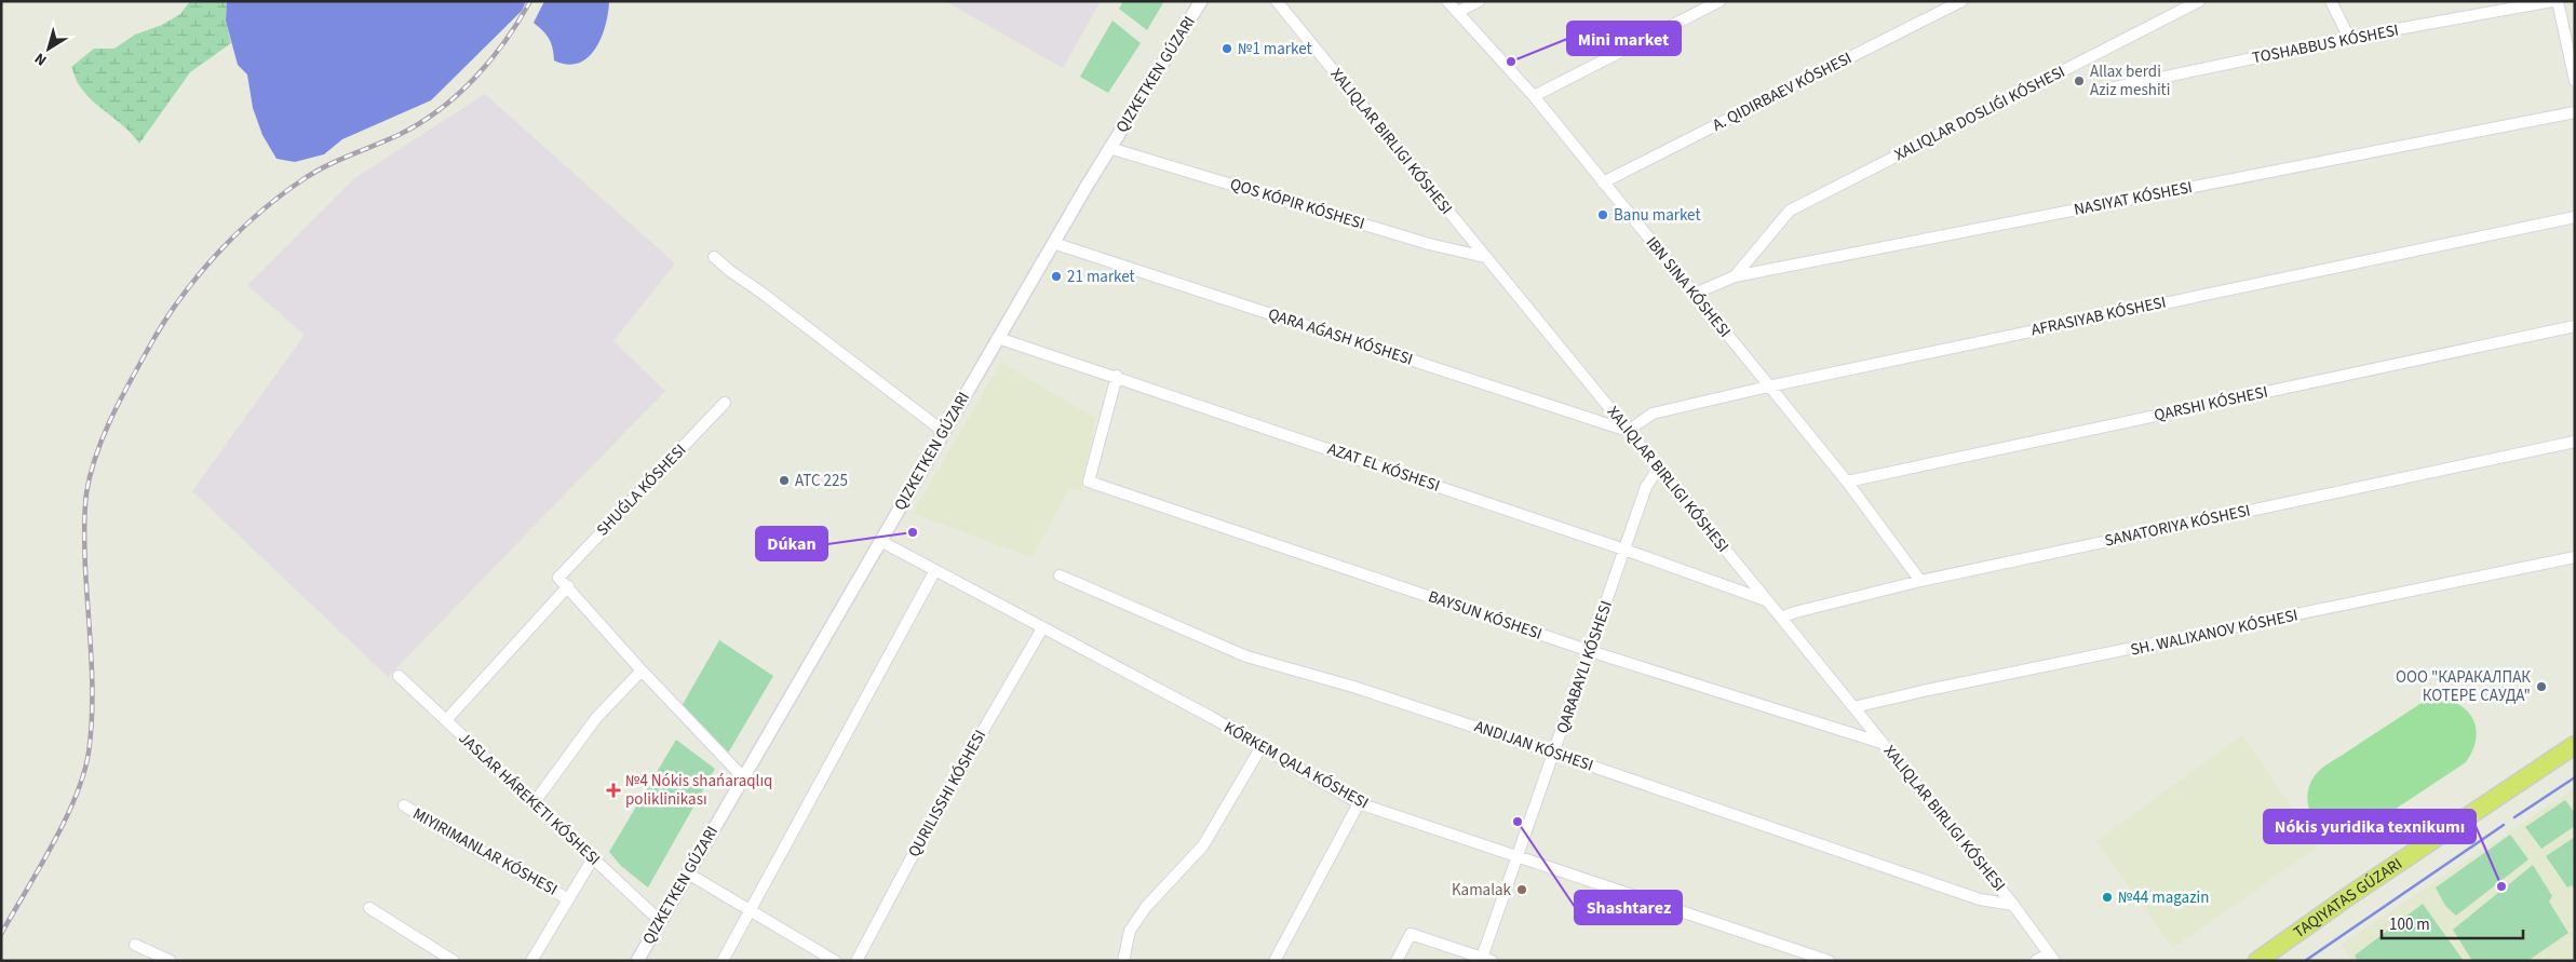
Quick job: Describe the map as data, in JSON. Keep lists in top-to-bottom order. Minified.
{"streets":{"street":["TOSHABBUS KÓSHESI","NASIYAT KÓSHESI","QOS KÓPIR KÓSHESI","IBN SINA KÓSHESI","AFRASIYAB KÓSHESI","QARA AǴASH KÓSHESI","AZAT EL KÓSHESI","SHUǴLA KÓSHESI","SANATORIYA KÓSHESI","BAYSUN KÓSHESI","SH. WALIXANOV KÓSHESI","ANDIJAN KÓSHESI","KÓRKEM QALA KÓSHESI","JASLAR HÁREKETI KÓSHESI","MIYIRIMANLAR KÓSHESI"]},"crossings":[["NASIYAT KÓSHESI","IBN SINA KÓSHESI"],["IBN SINA KÓSHESI","AFRASIYAB KÓSHESI"],["IBN SINA KÓSHESI","SANATORIYA KÓSHESI"],["AFRASIYAB KÓSHESI","QARA AǴASH KÓSHESI"],["AZAT EL KÓSHESI","BAYSUN KÓSHESI"]],"places":{"other":["№1 market","Mini market","Allax berdi Aziz meshiti","Banu market","21 market","АТС 225","Dúkan","ООО \"КАРАКАЛПАК КОТЕРЕ САУДА\"","Shashtarez","Nókis yuridika texnikumı","Kamalak","№44 magazin"],"health":["№4 Nókis shańaraqlıq poliklinikası"]},"scale_bar":"100 m","north":"bottom left"}
